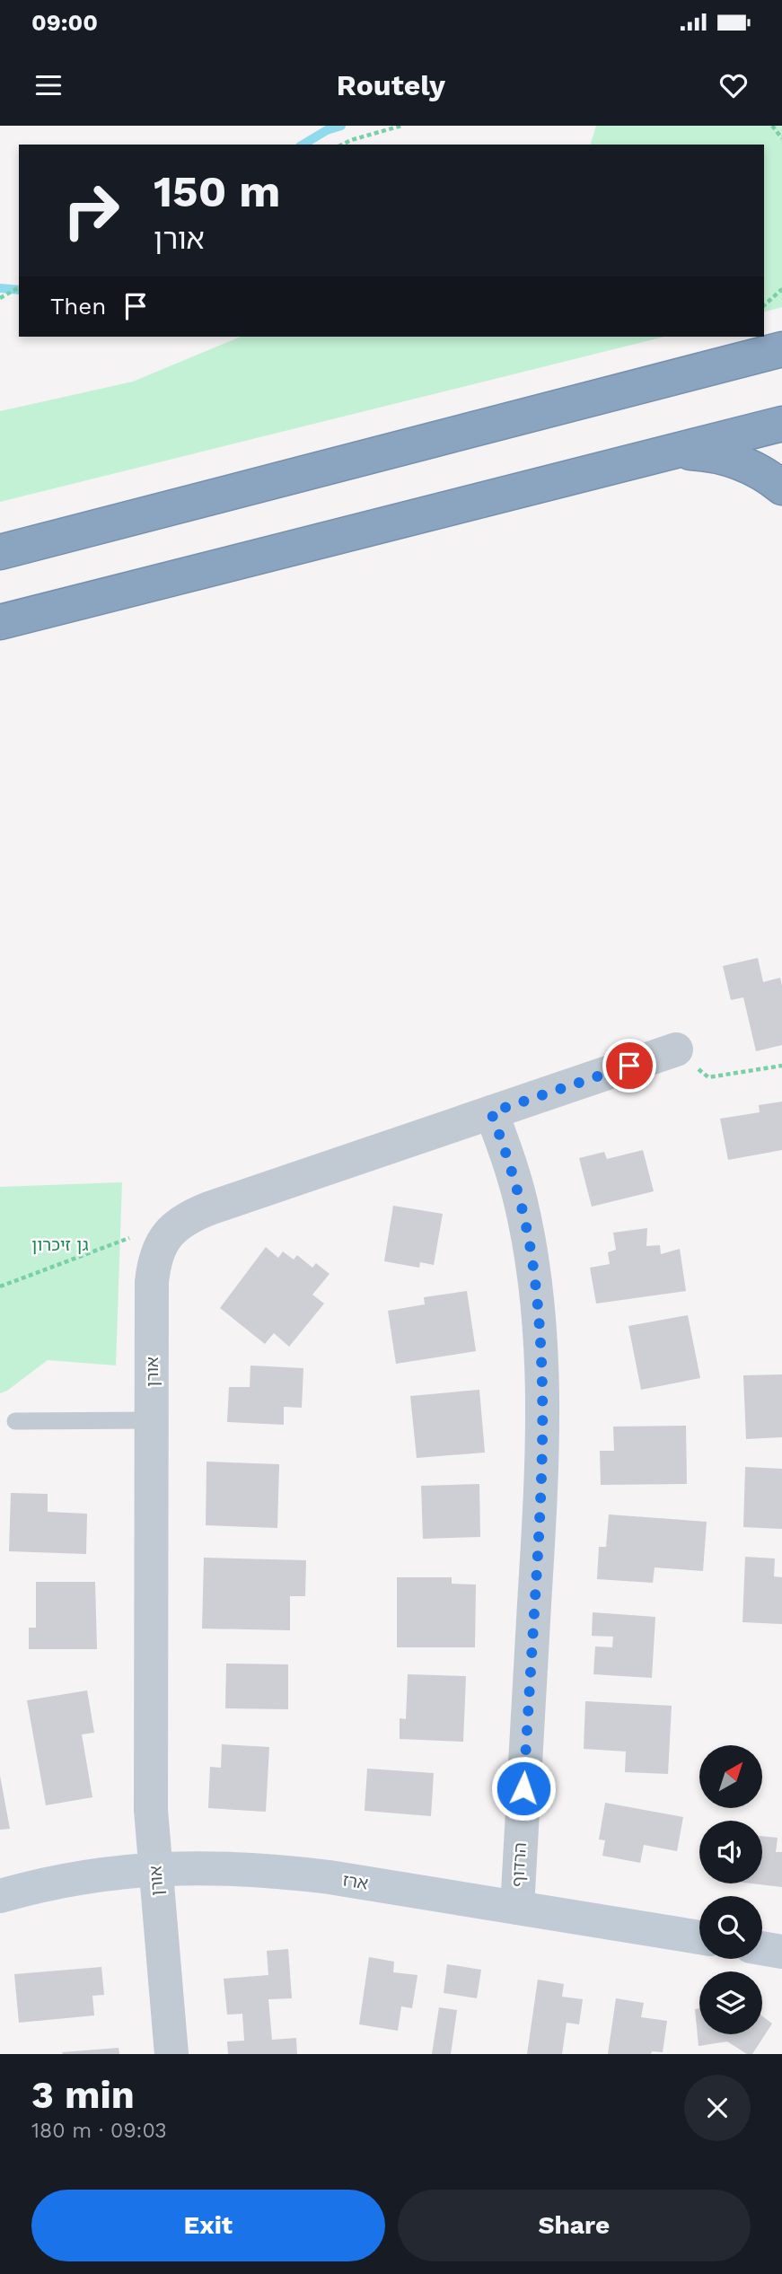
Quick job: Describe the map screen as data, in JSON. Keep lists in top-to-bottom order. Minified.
{"streets":{"street":["אורן","הרדוף","ארז"]},"crossings":[["אורן","ארז"],["הרדוף","ארז"]],"parks":["גן זיכרון"],"north":"top right","page":{"status":"09:00","header":"Routely","turn":["150 m","אורן"],"then":"Then","heading":["3 min","180 m · 09:03"],"buttons":["Exit","Share"]}}
